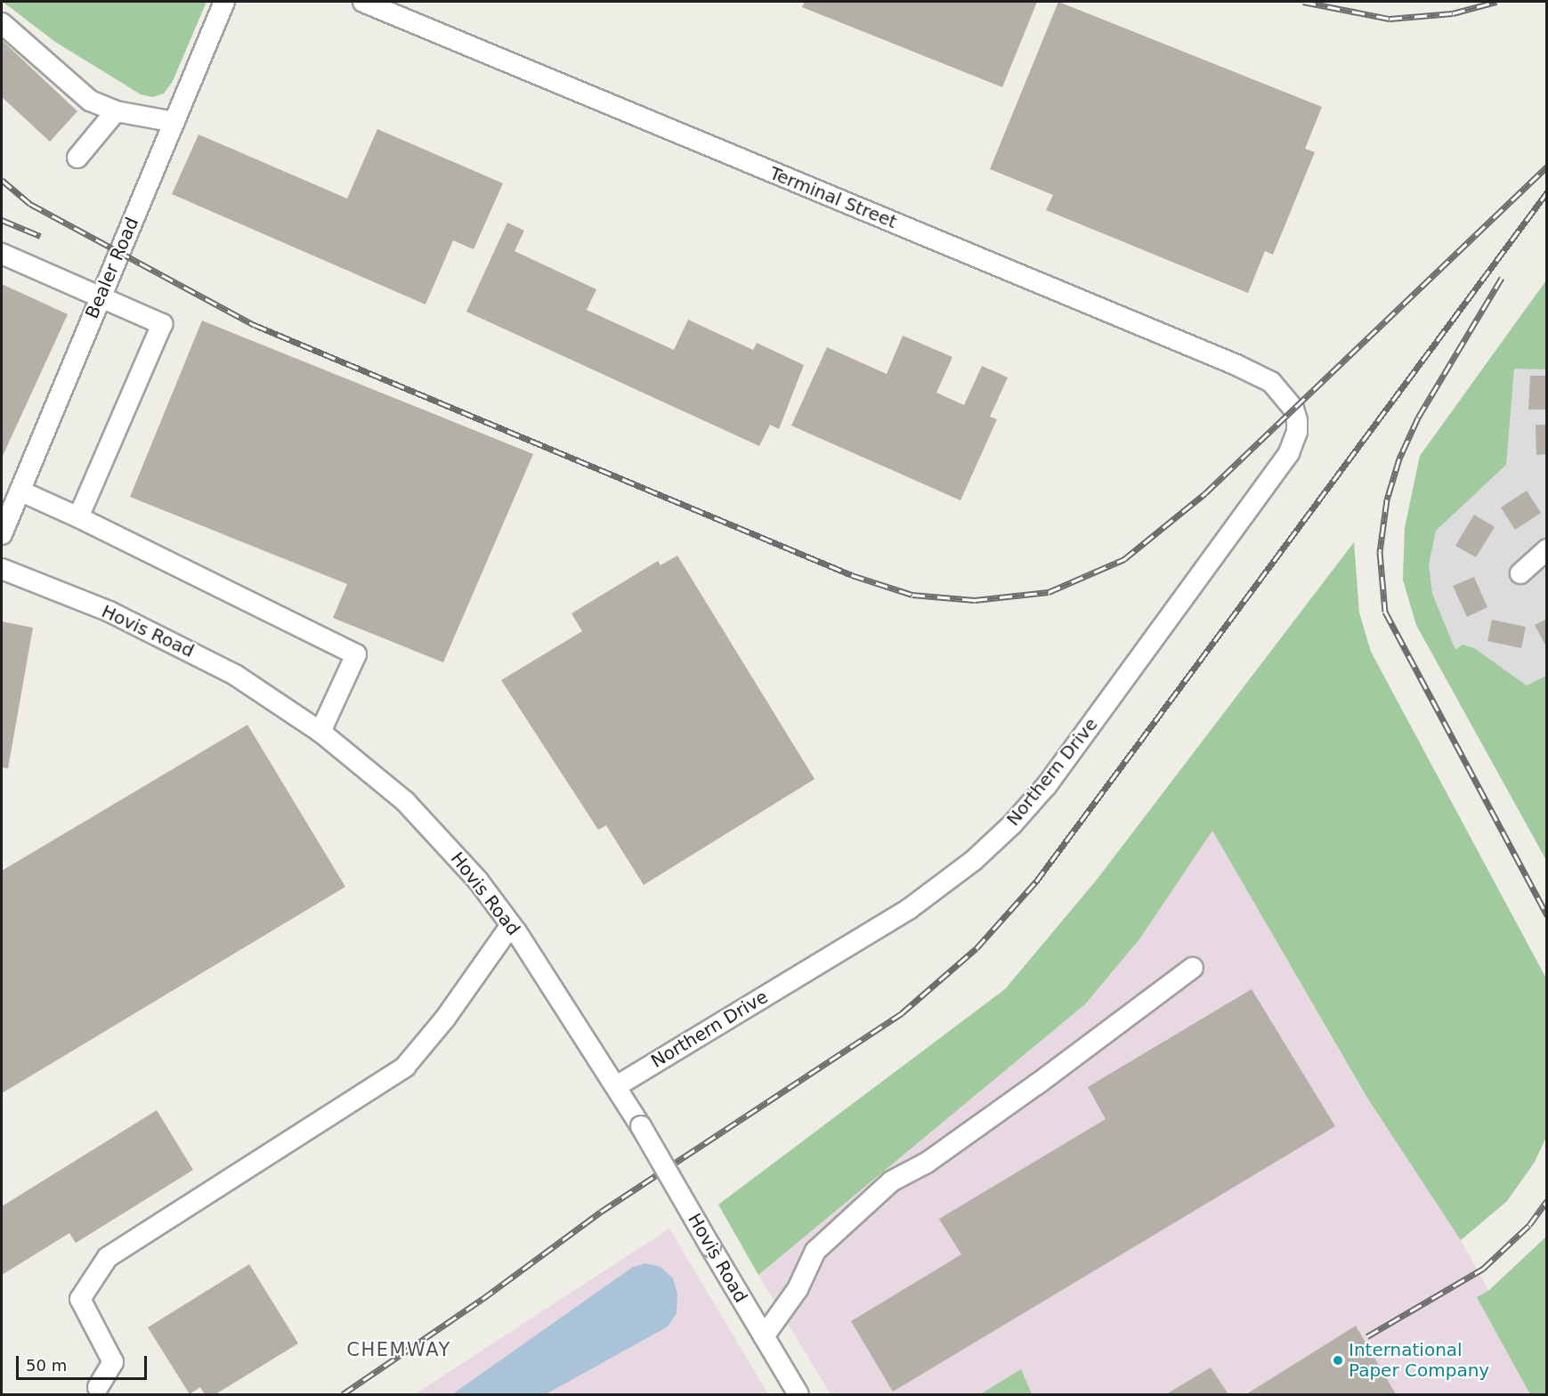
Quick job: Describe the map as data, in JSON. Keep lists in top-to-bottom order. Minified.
{"streets":{"street":["Terminal Street","Bealer Road","Hovis Road","Northern Drive"]},"crossings":[["Terminal Street","Northern Drive"],["Hovis Road","Northern Drive"]],"districts":["CHEMWAY"],"places":["International Paper Company"],"scale_bar":"50 m"}
